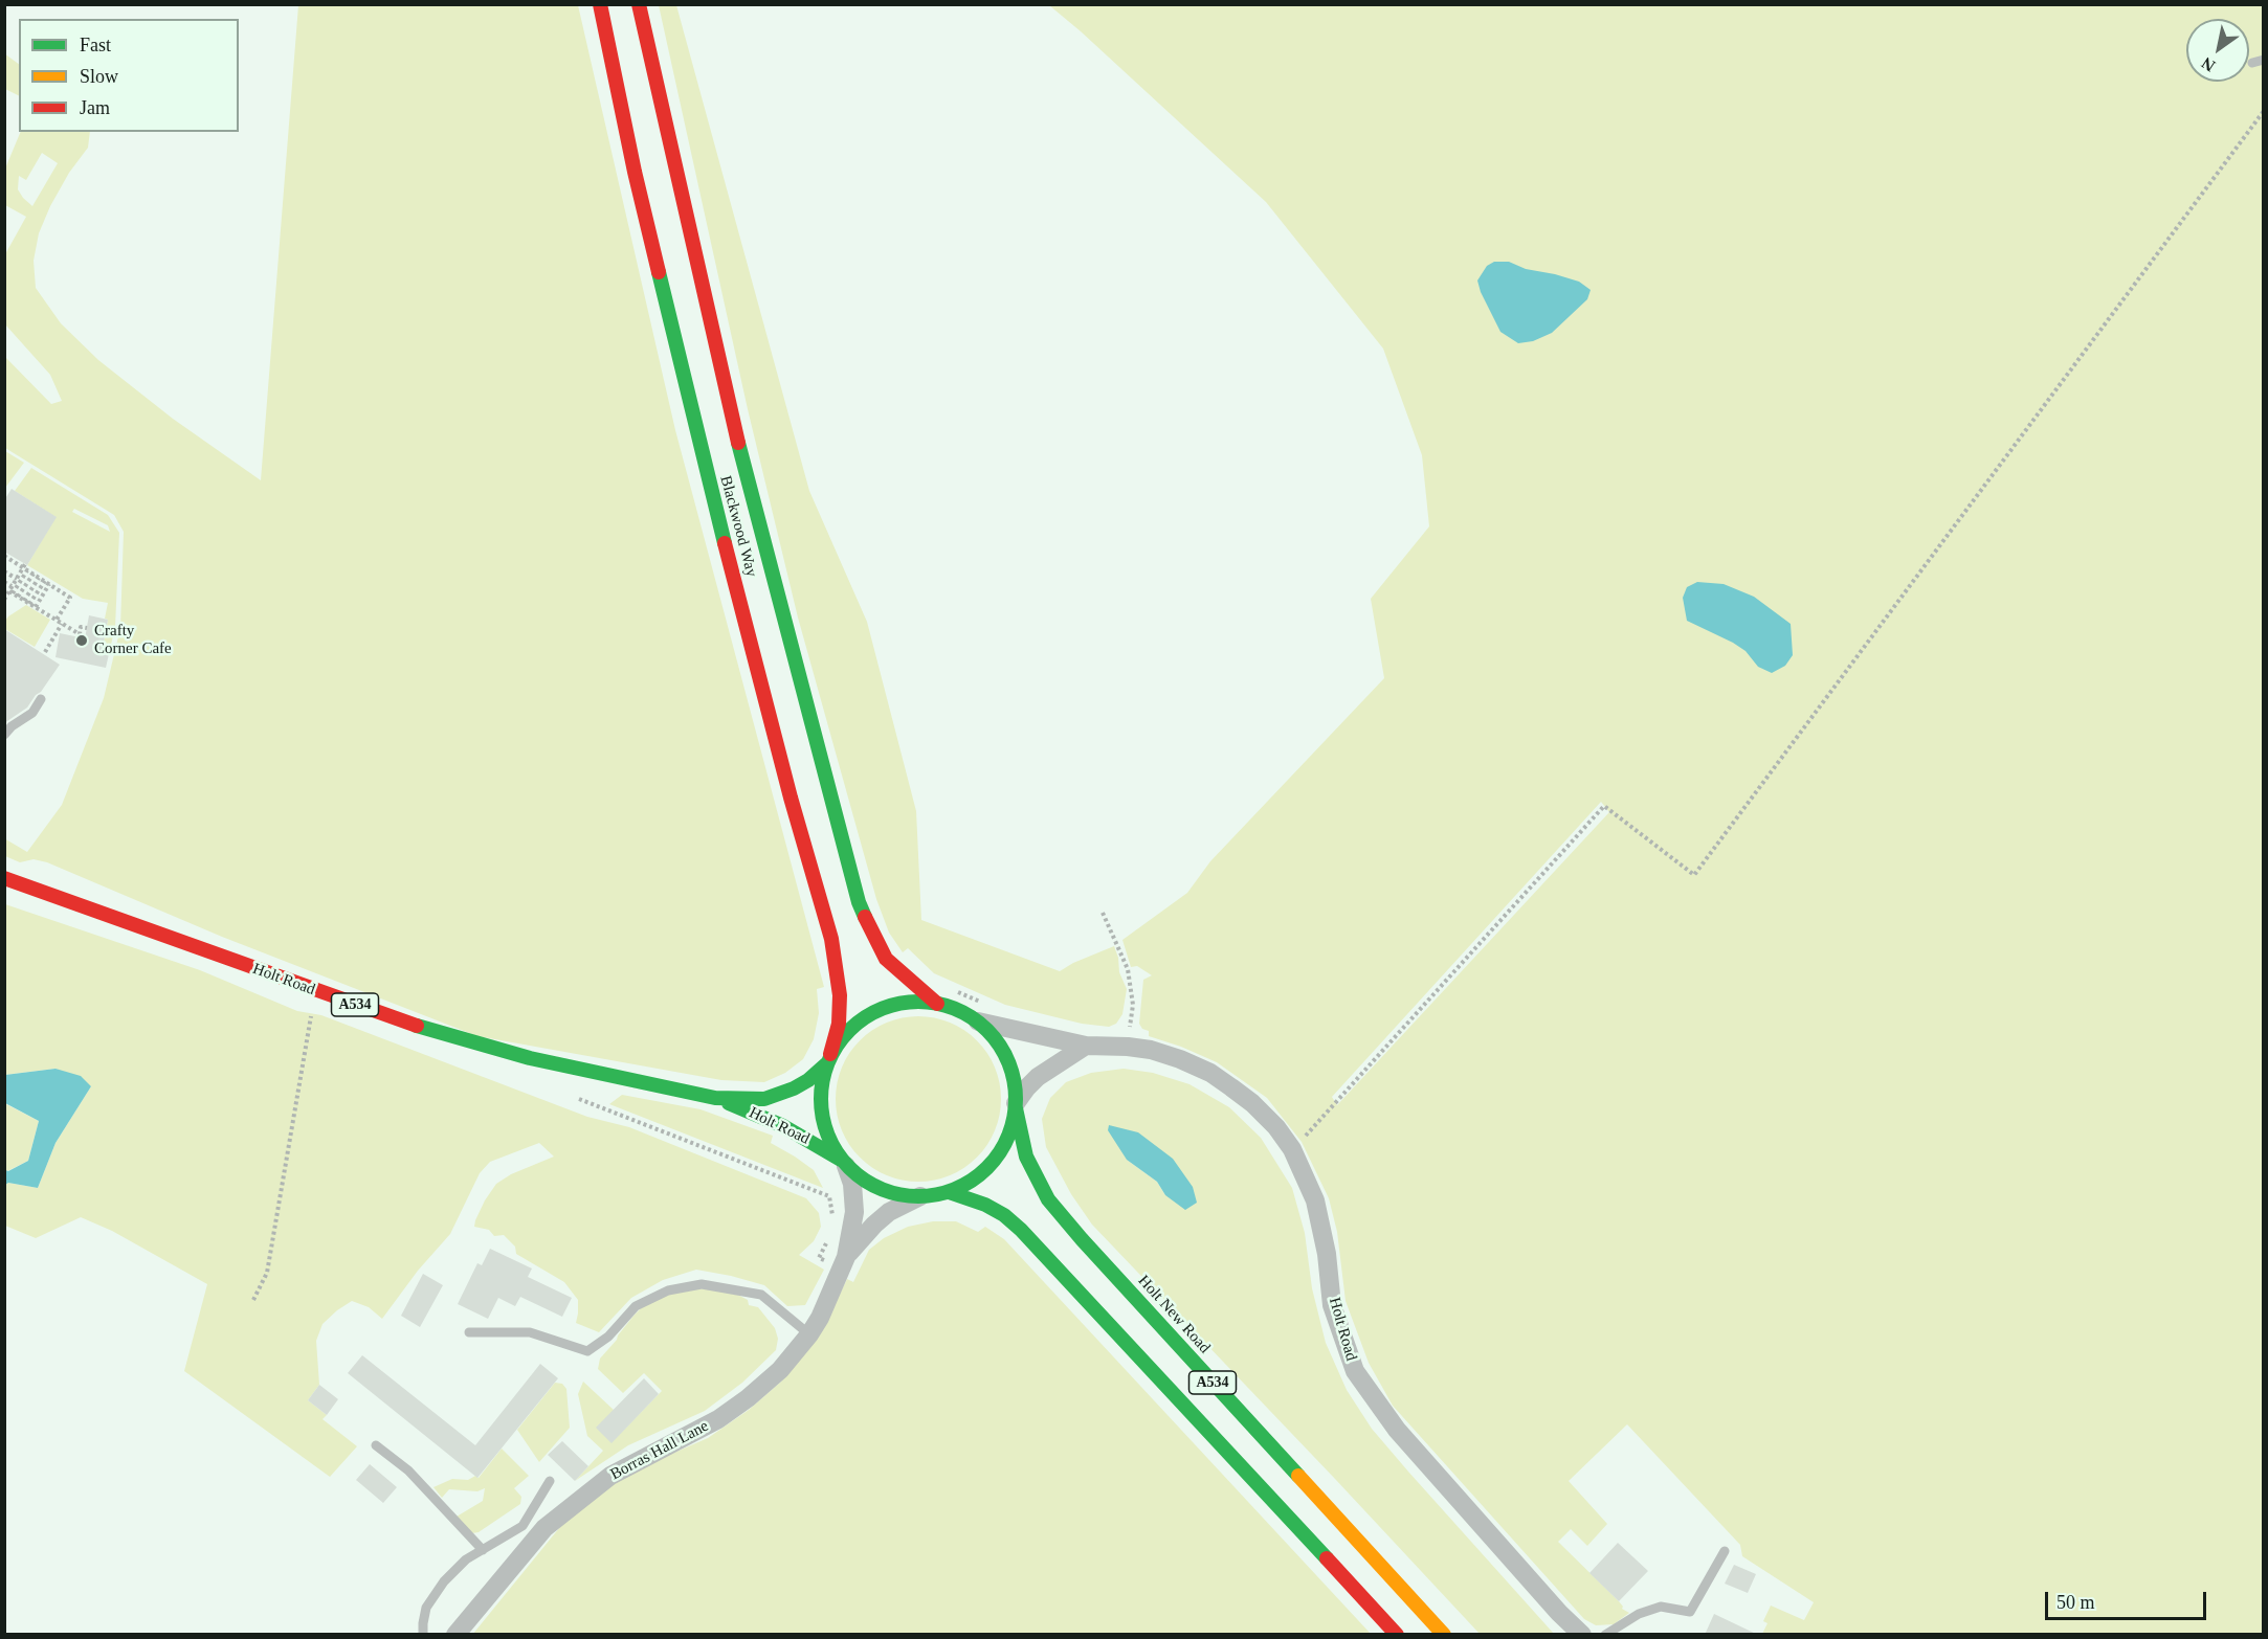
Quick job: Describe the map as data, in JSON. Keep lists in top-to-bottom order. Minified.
{"streets":{"main road":["Blackwood Way","Holt Road","A534","Holt New Road"],"street":["Borras Hall Lane"]},"crossings":[["Blackwood Way","Holt Road"],["Blackwood Way","A534"],["Blackwood Way","Holt New Road"],["Blackwood Way","Borras Hall Lane"],["Holt Road","A534"],["Holt Road","Holt New Road"],["Holt Road","Borras Hall Lane"],["A534","Holt New Road"],["A534","Borras Hall Lane"],["Holt New Road","Borras Hall Lane"]],"places":["Crafty Corner Cafe"],"legend":["Fast","Slow","Jam"],"scale_bar":"50 m","north":"bottom left"}
